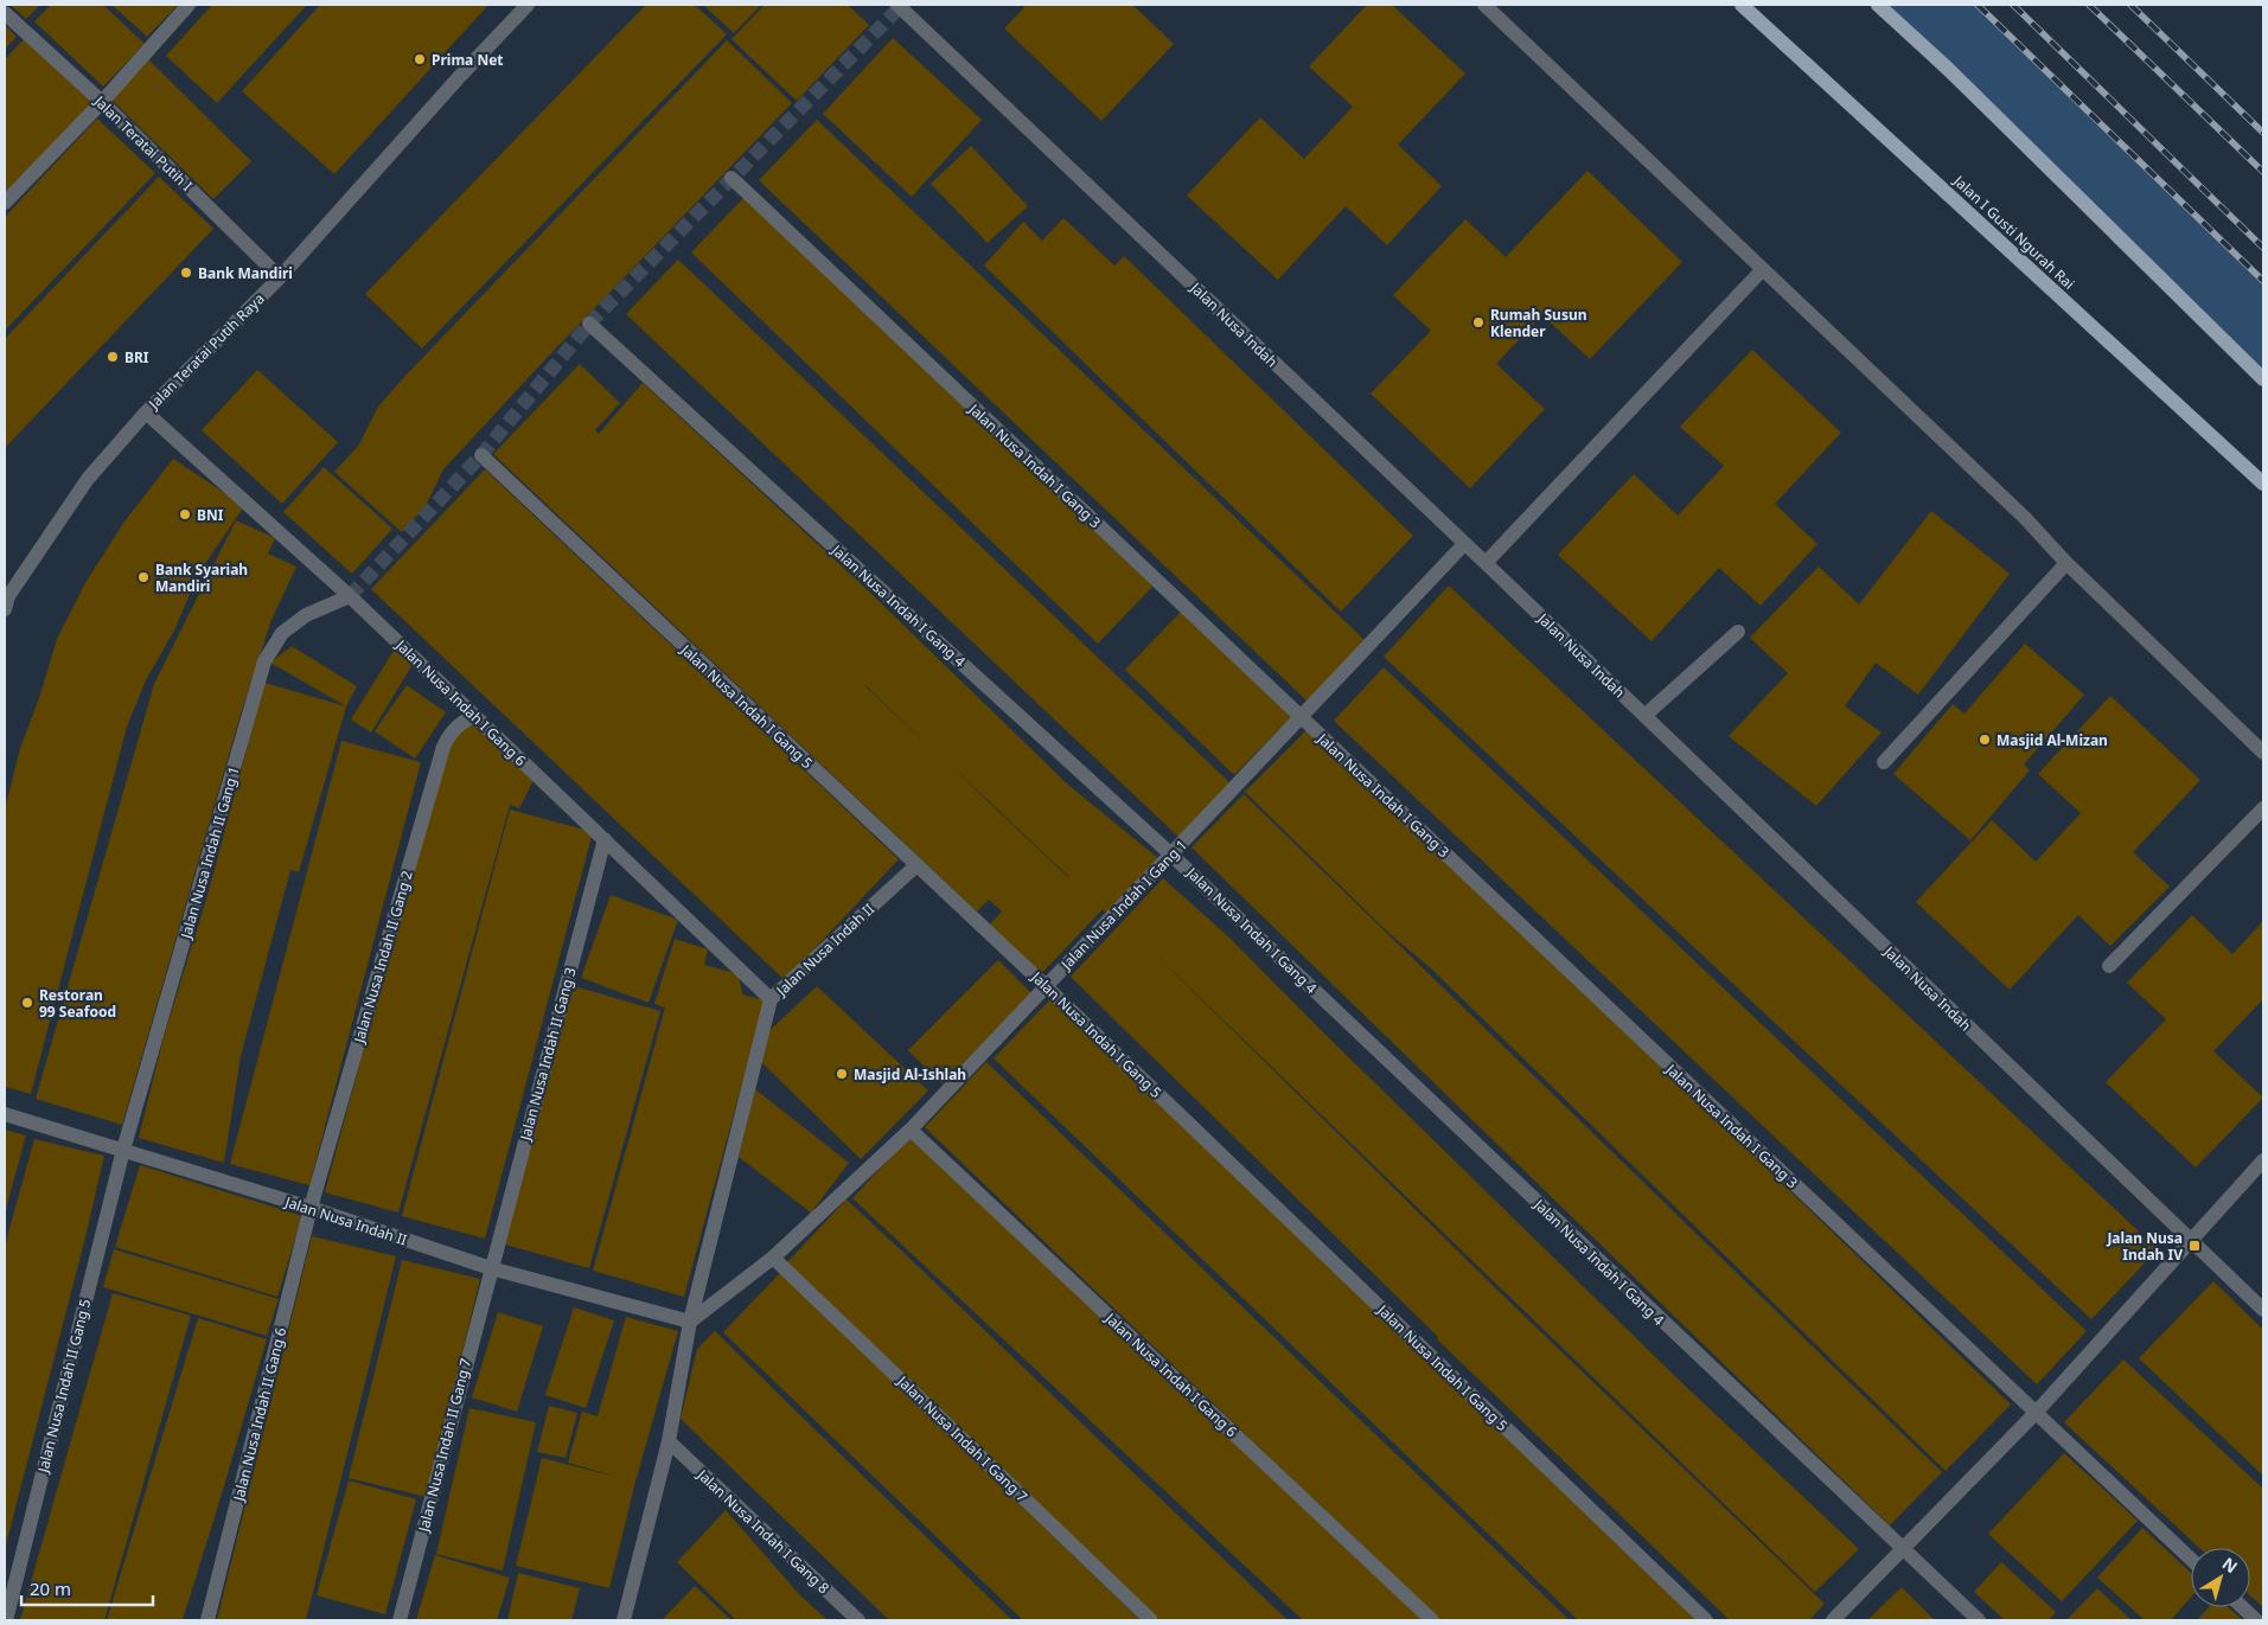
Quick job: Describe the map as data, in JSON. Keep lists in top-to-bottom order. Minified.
{"streets":{"main road":["Jalan I Gusti Ngurah Rai"],"street":["Jalan Teratai Putih I","Jalan Nusa Indah","Jalan Teratai Putih Raya","Jalan Nusa Indah I Gang 3","Jalan Nusa Indah I Gang 4","Jalan Nusa Indah I Gang 6","Jalan Nusa Indah I Gang 5","Jalan Nusa Indah II Gang 1","Jalan Nusa Indah I Gang 1","Jalan Nusa Indah II","Jalan Nusa Indah II Gang 2","Jalan Nusa Indah II Gang 3","Jalan Nusa Indah II Gang 5","Jalan Nusa Indah II Gang 6","Jalan Nusa Indah I Gang 7","Jalan Nusa Indah II Gang 7","Jalan Nusa Indah I Gang 8"]},"crossings":[["Jalan Teratai Putih I","Jalan Teratai Putih Raya"],["Jalan Nusa Indah","Jalan Nusa Indah I Gang 1"],["Jalan Teratai Putih Raya","Jalan Nusa Indah I Gang 6"],["Jalan Nusa Indah I Gang 3","Jalan Nusa Indah I Gang 1"],["Jalan Nusa Indah I Gang 4","Jalan Nusa Indah I Gang 1"],["Jalan Nusa Indah I Gang 6","Jalan Nusa Indah II Gang 1"],["Jalan Nusa Indah I Gang 6","Jalan Nusa Indah I Gang 1"],["Jalan Nusa Indah I Gang 6","Jalan Nusa Indah II"],["Jalan Nusa Indah I Gang 6","Jalan Nusa Indah II Gang 2"],["Jalan Nusa Indah I Gang 6","Jalan Nusa Indah II Gang 3"],["Jalan Nusa Indah I Gang 5","Jalan Nusa Indah I Gang 1"],["Jalan Nusa Indah I Gang 5","Jalan Nusa Indah II"],["Jalan Nusa Indah II Gang 1","Jalan Nusa Indah II"],["Jalan Nusa Indah II Gang 1","Jalan Nusa Indah II Gang 5"],["Jalan Nusa Indah I Gang 1","Jalan Nusa Indah II"],["Jalan Nusa Indah I Gang 1","Jalan Nusa Indah I Gang 7"],["Jalan Nusa Indah II","Jalan Nusa Indah II Gang 2"],["Jalan Nusa Indah II","Jalan Nusa Indah II Gang 3"],["Jalan Nusa Indah II","Jalan Nusa Indah II Gang 5"],["Jalan Nusa Indah II","Jalan Nusa Indah II Gang 6"],["Jalan Nusa Indah II","Jalan Nusa Indah II Gang 7"],["Jalan Nusa Indah II","Jalan Nusa Indah I Gang 8"],["Jalan Nusa Indah II Gang 2","Jalan Nusa Indah II Gang 6"],["Jalan Nusa Indah II Gang 3","Jalan Nusa Indah II Gang 7"]],"places":{"other":["Prima Net","Bank Mandiri","Rumah Susun Klender","BRI","BNI","Bank Syariah Mandiri","Masjid Al-Mizan","Restoran 99 Seafood","Masjid Al-Ishlah"],"transit":["Jalan Nusa Indah IV"]},"scale_bar":"20 m","north":"top right"}
